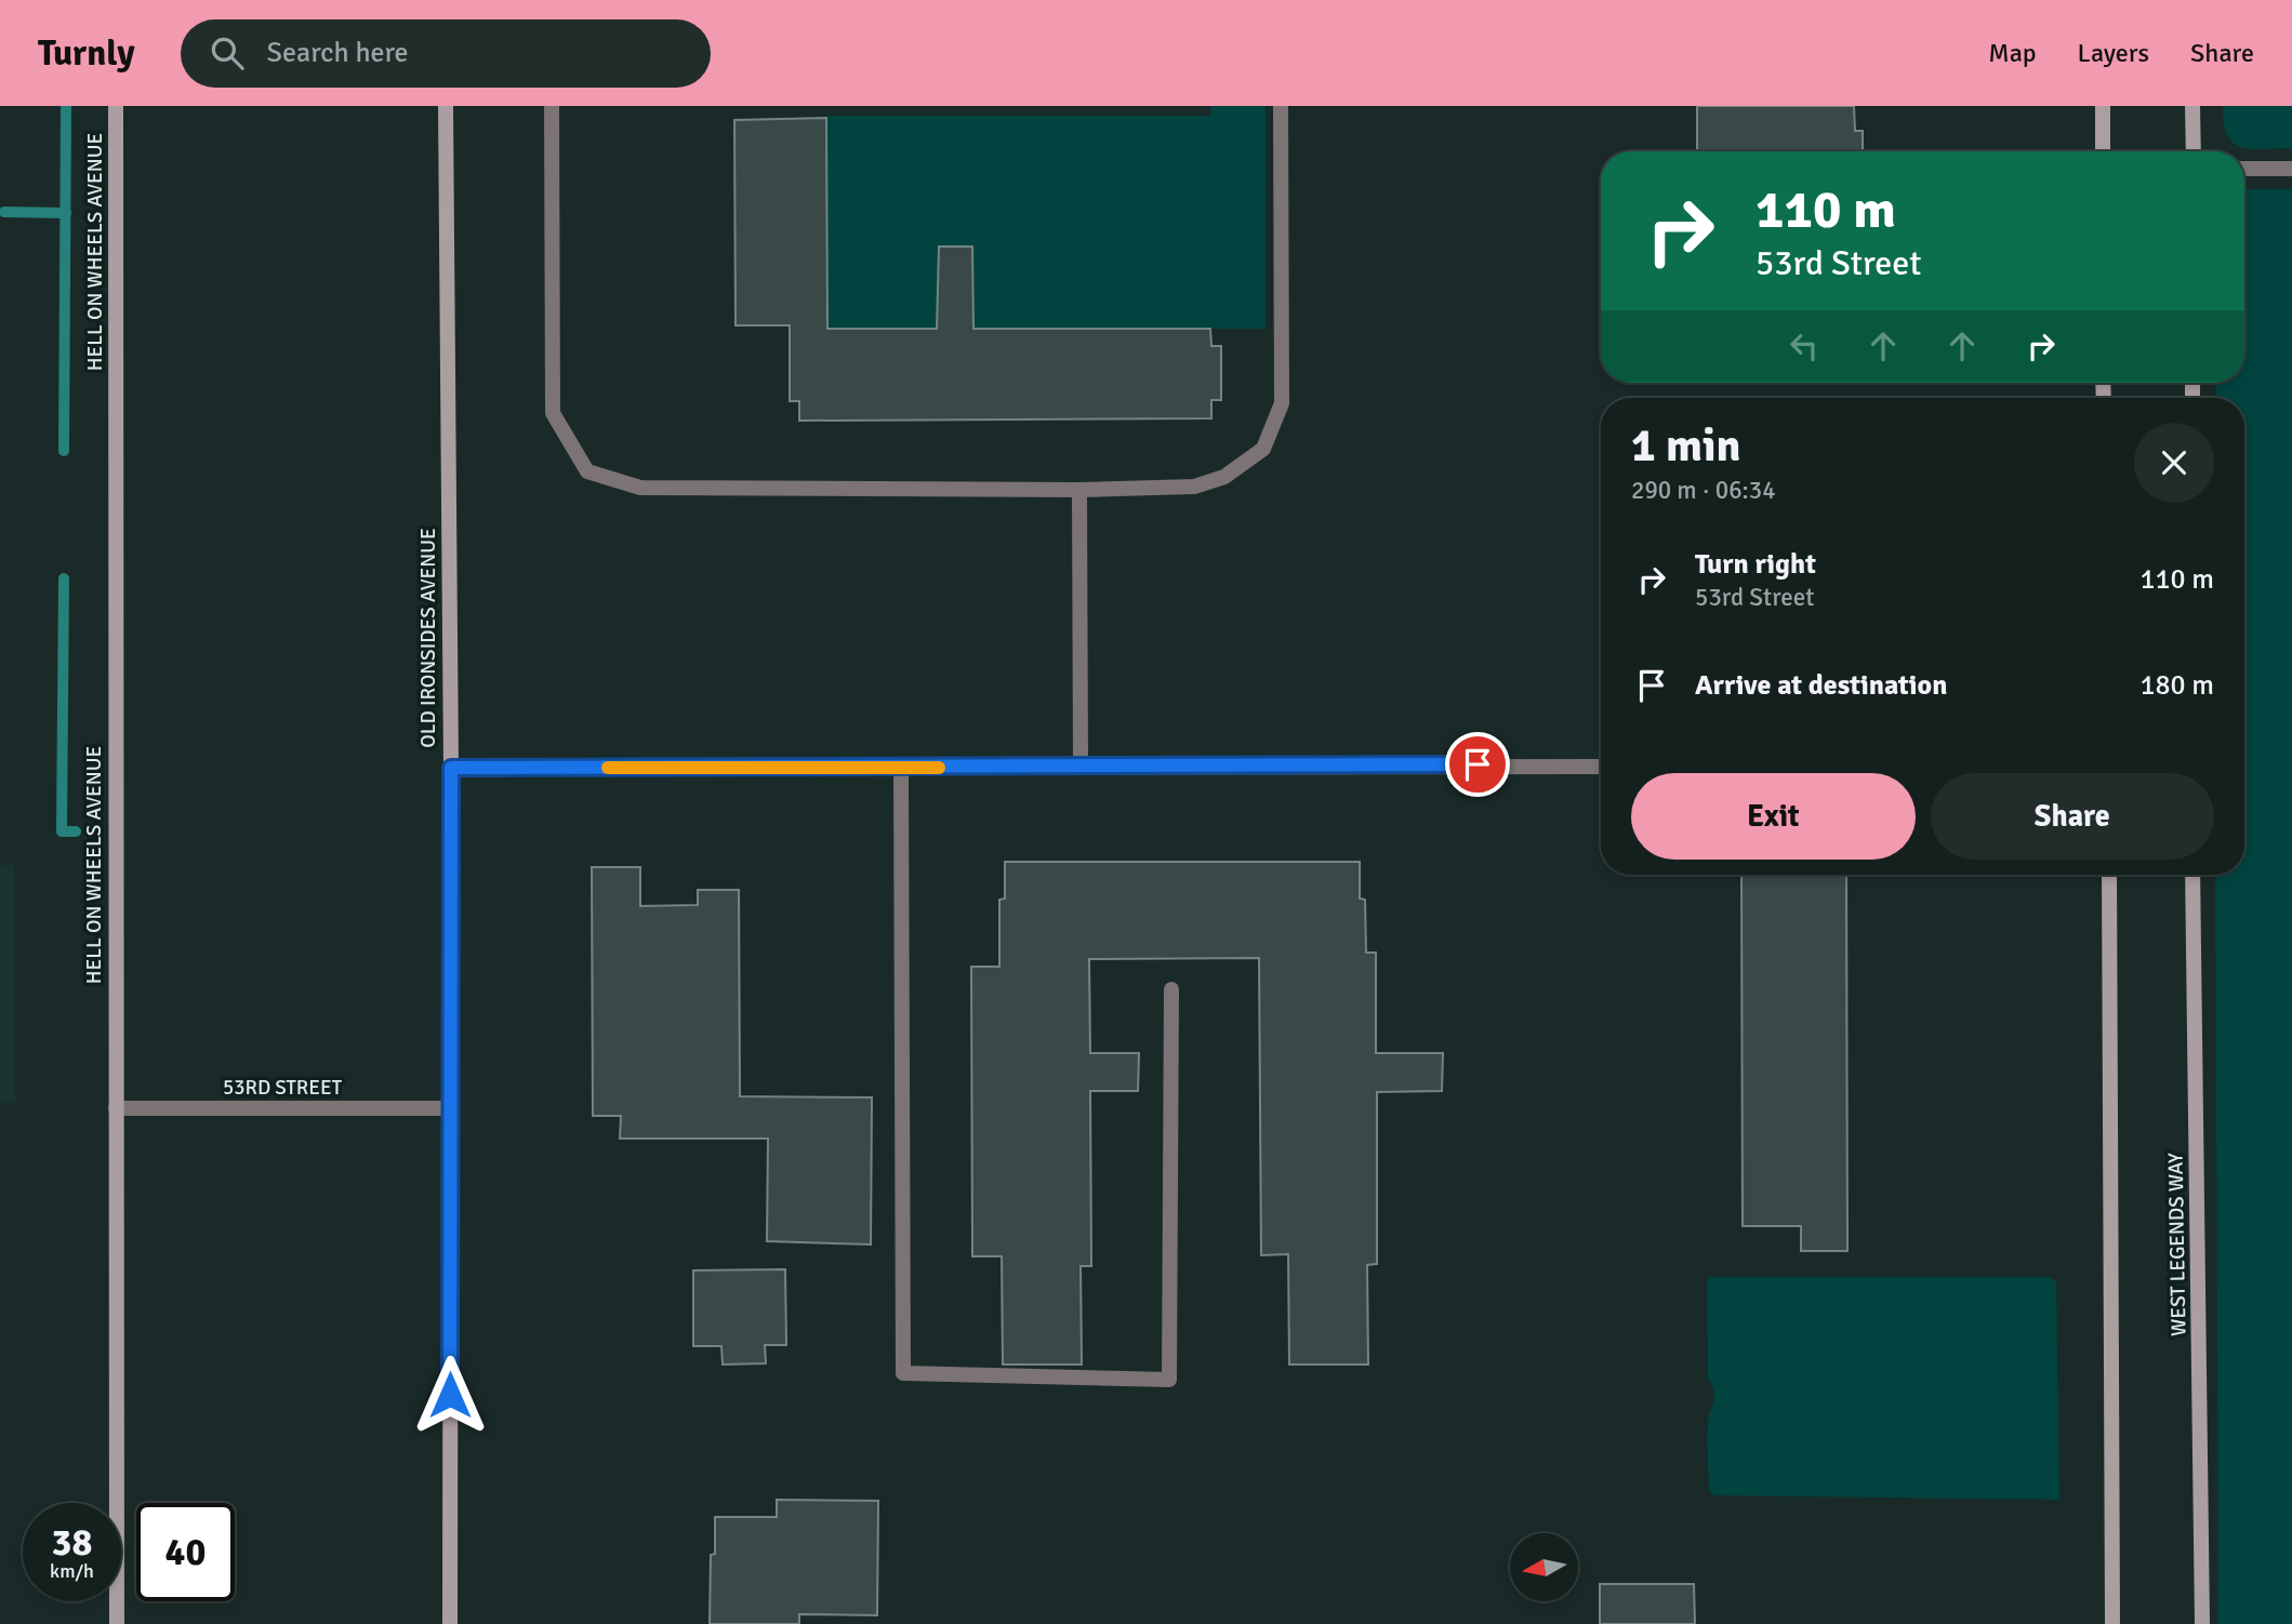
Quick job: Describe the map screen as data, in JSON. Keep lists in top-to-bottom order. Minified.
{"streets":{"street":["HELL ON WHEELS AVENUE","OLD IRONSIDES AVENUE","53RD STREET","WEST LEGENDS WAY"]},"crossings":[["HELL ON WHEELS AVENUE","53RD STREET"],["OLD IRONSIDES AVENUE","53RD STREET"]],"north":"left","page":{"header":"Turnly","search":"Search here","nav":["Map","Layers","Share"],"turn":["110 m","53rd Street"],"heading":["1 min","290 m · 06:34"],"list":[{"name":"Turn right","note":"53rd Street","value":"110 m"},{"name":"Arrive at destination","value":"180 m"}],"buttons":["Exit","Share"],"speed":"38 km/h","limit":"40"}}
